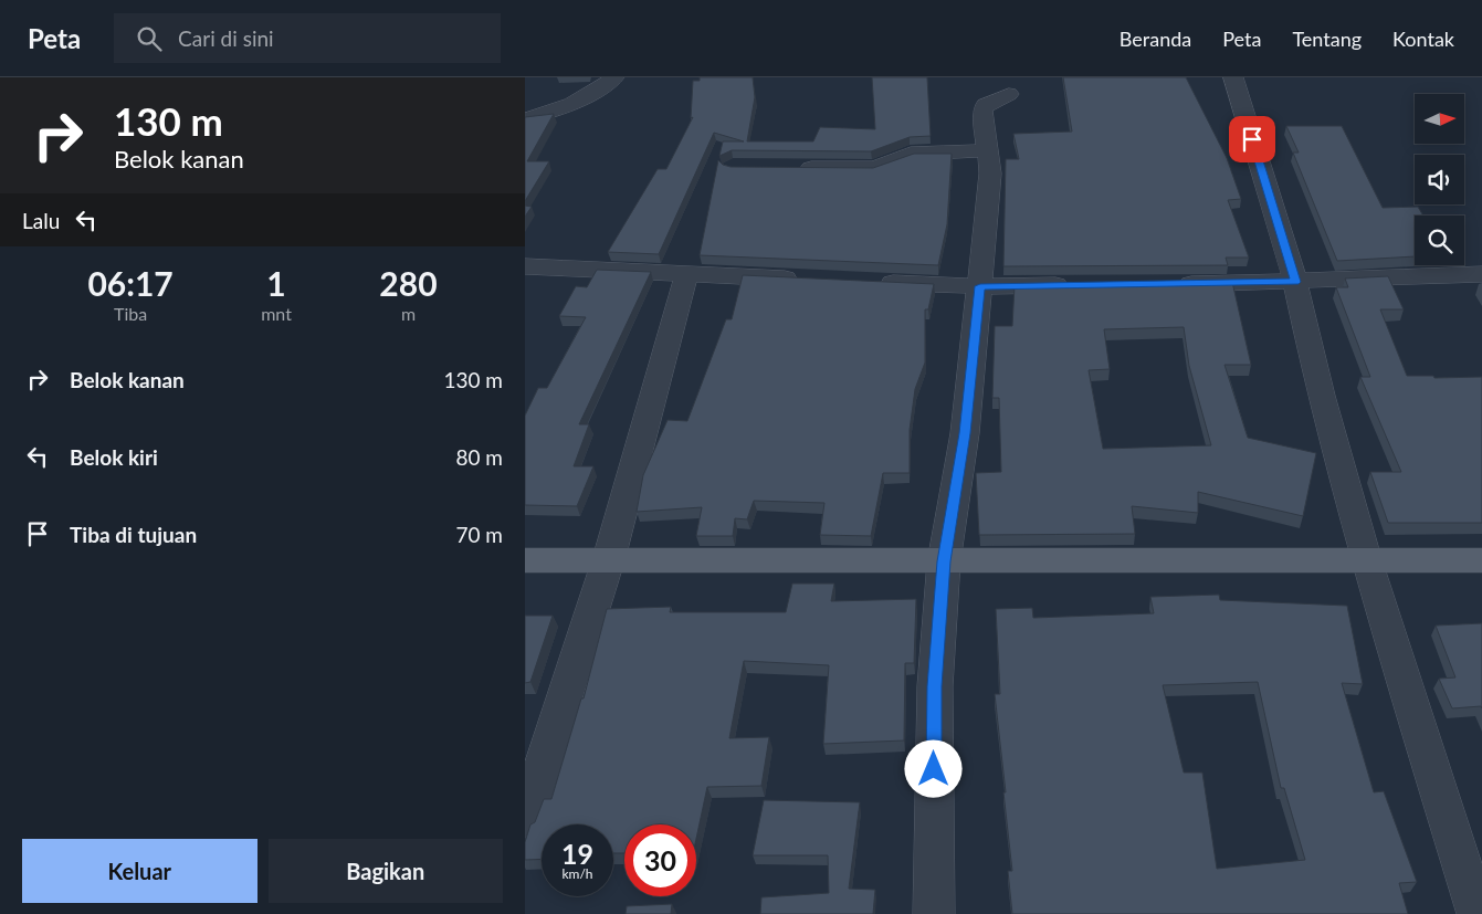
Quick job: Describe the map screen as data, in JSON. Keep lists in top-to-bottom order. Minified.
{"north":"right","page":{"header":"Peta","search":"Cari di sini","nav":["Beranda","Peta","Tentang","Kontak"],"turn":["130 m","Belok kanan"],"then":"Lalu","eta":["06:17","Tiba","1","mnt","280","m"],"list":[{"name":"Belok kanan","value":"130 m"},{"name":"Belok kiri","value":"80 m"},{"name":"Tiba di tujuan","value":"70 m"}],"speed":"19 km/h","limit":"30","buttons":["Keluar","Bagikan"]}}
